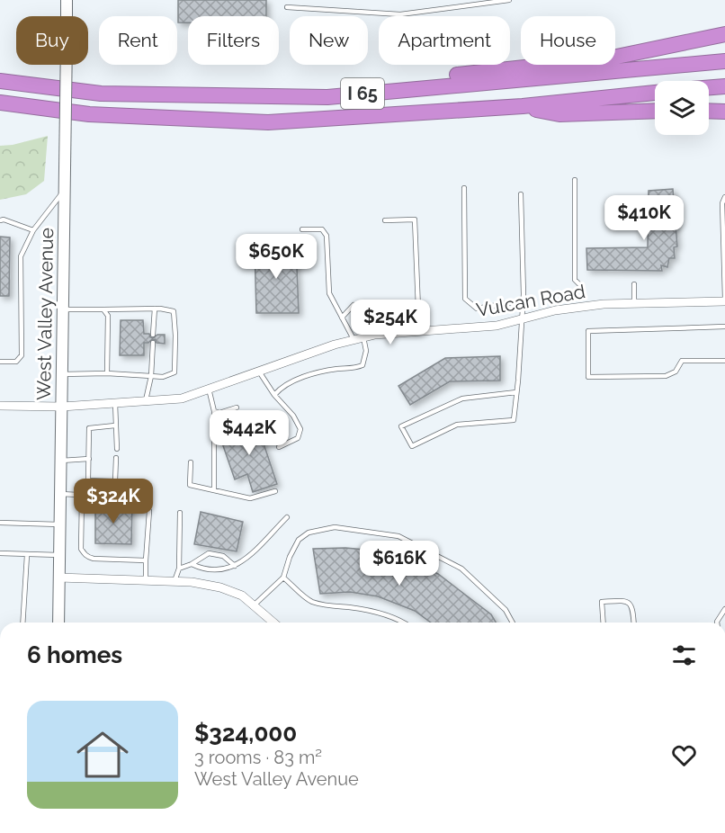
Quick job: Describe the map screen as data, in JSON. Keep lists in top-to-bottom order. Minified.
{"streets":{"highway":["I 65"],"street":["Vulcan Road","West Valley Avenue"]},"crossings":[["Vulcan Road","West Valley Avenue"]],"page":{"chip":["Buy","Rent","Filters","New","Apartment","House"],"price":["$410K","$650K","$254K","$442K","$324K","$616K"],"heading":"6 homes","list":[{"name":"$324,000","note":"3 rooms · 83 m² · West Valley Avenue"}]}}
